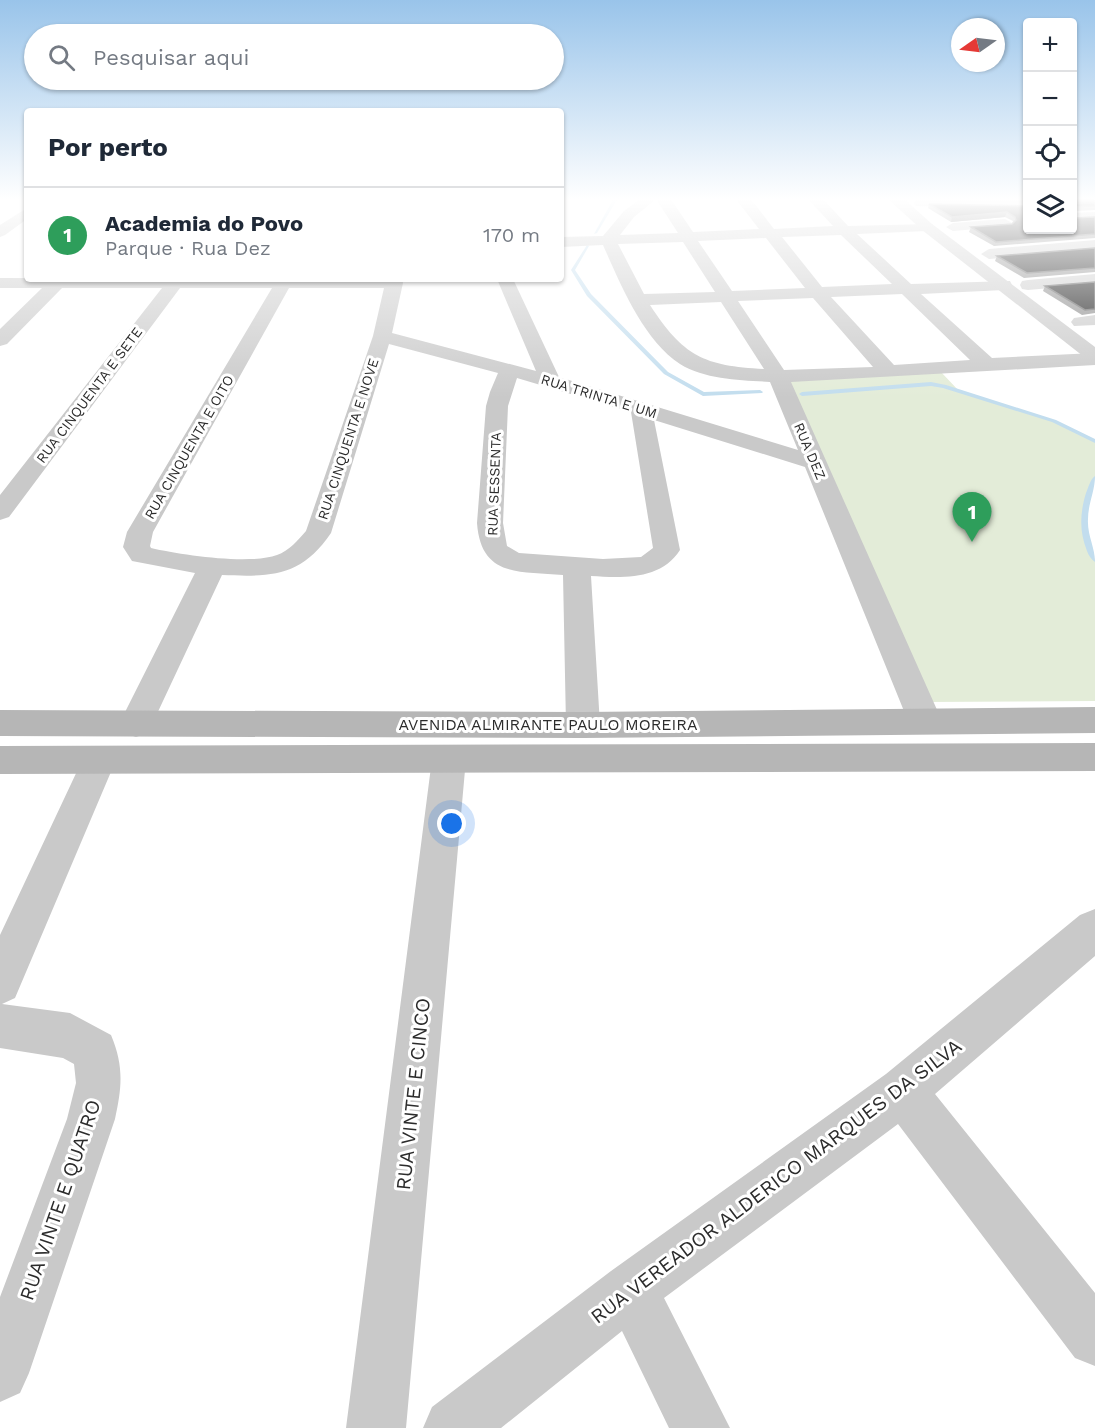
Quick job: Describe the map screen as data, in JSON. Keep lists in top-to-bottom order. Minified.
{"streets":{"main road":["AVENIDA ALMIRANTE PAULO MOREIRA"],"street":["RUA CINQUENTA E SETE","RUA TRINTA E UM","RUA CINQUENTA E NOVE","RUA CINQUENTA E OITO","RUA DEZ","RUA SESSENTA","RUA VINTE E CINCO","RUA VEREADOR ALDERICO MARQUES DA SILVA","RUA VINTE E QUATRO"]},"crossings":[["RUA TRINTA E UM","RUA CINQUENTA E NOVE"],["RUA TRINTA E UM","RUA DEZ"],["RUA TRINTA E UM","RUA SESSENTA"],["RUA CINQUENTA E NOVE","RUA CINQUENTA E OITO"],["RUA DEZ","AVENIDA ALMIRANTE PAULO MOREIRA"],["AVENIDA ALMIRANTE PAULO MOREIRA","RUA VINTE E CINCO"]],"north":"left","page":{"map_buttons":["+","−"],"search":"Pesquisar aqui","heading":"Por perto","list":[{"mark":"1","name":"Academia do Povo","note":"Parque · Rua Dez","value":"170 m"}],"pins":"1"}}
